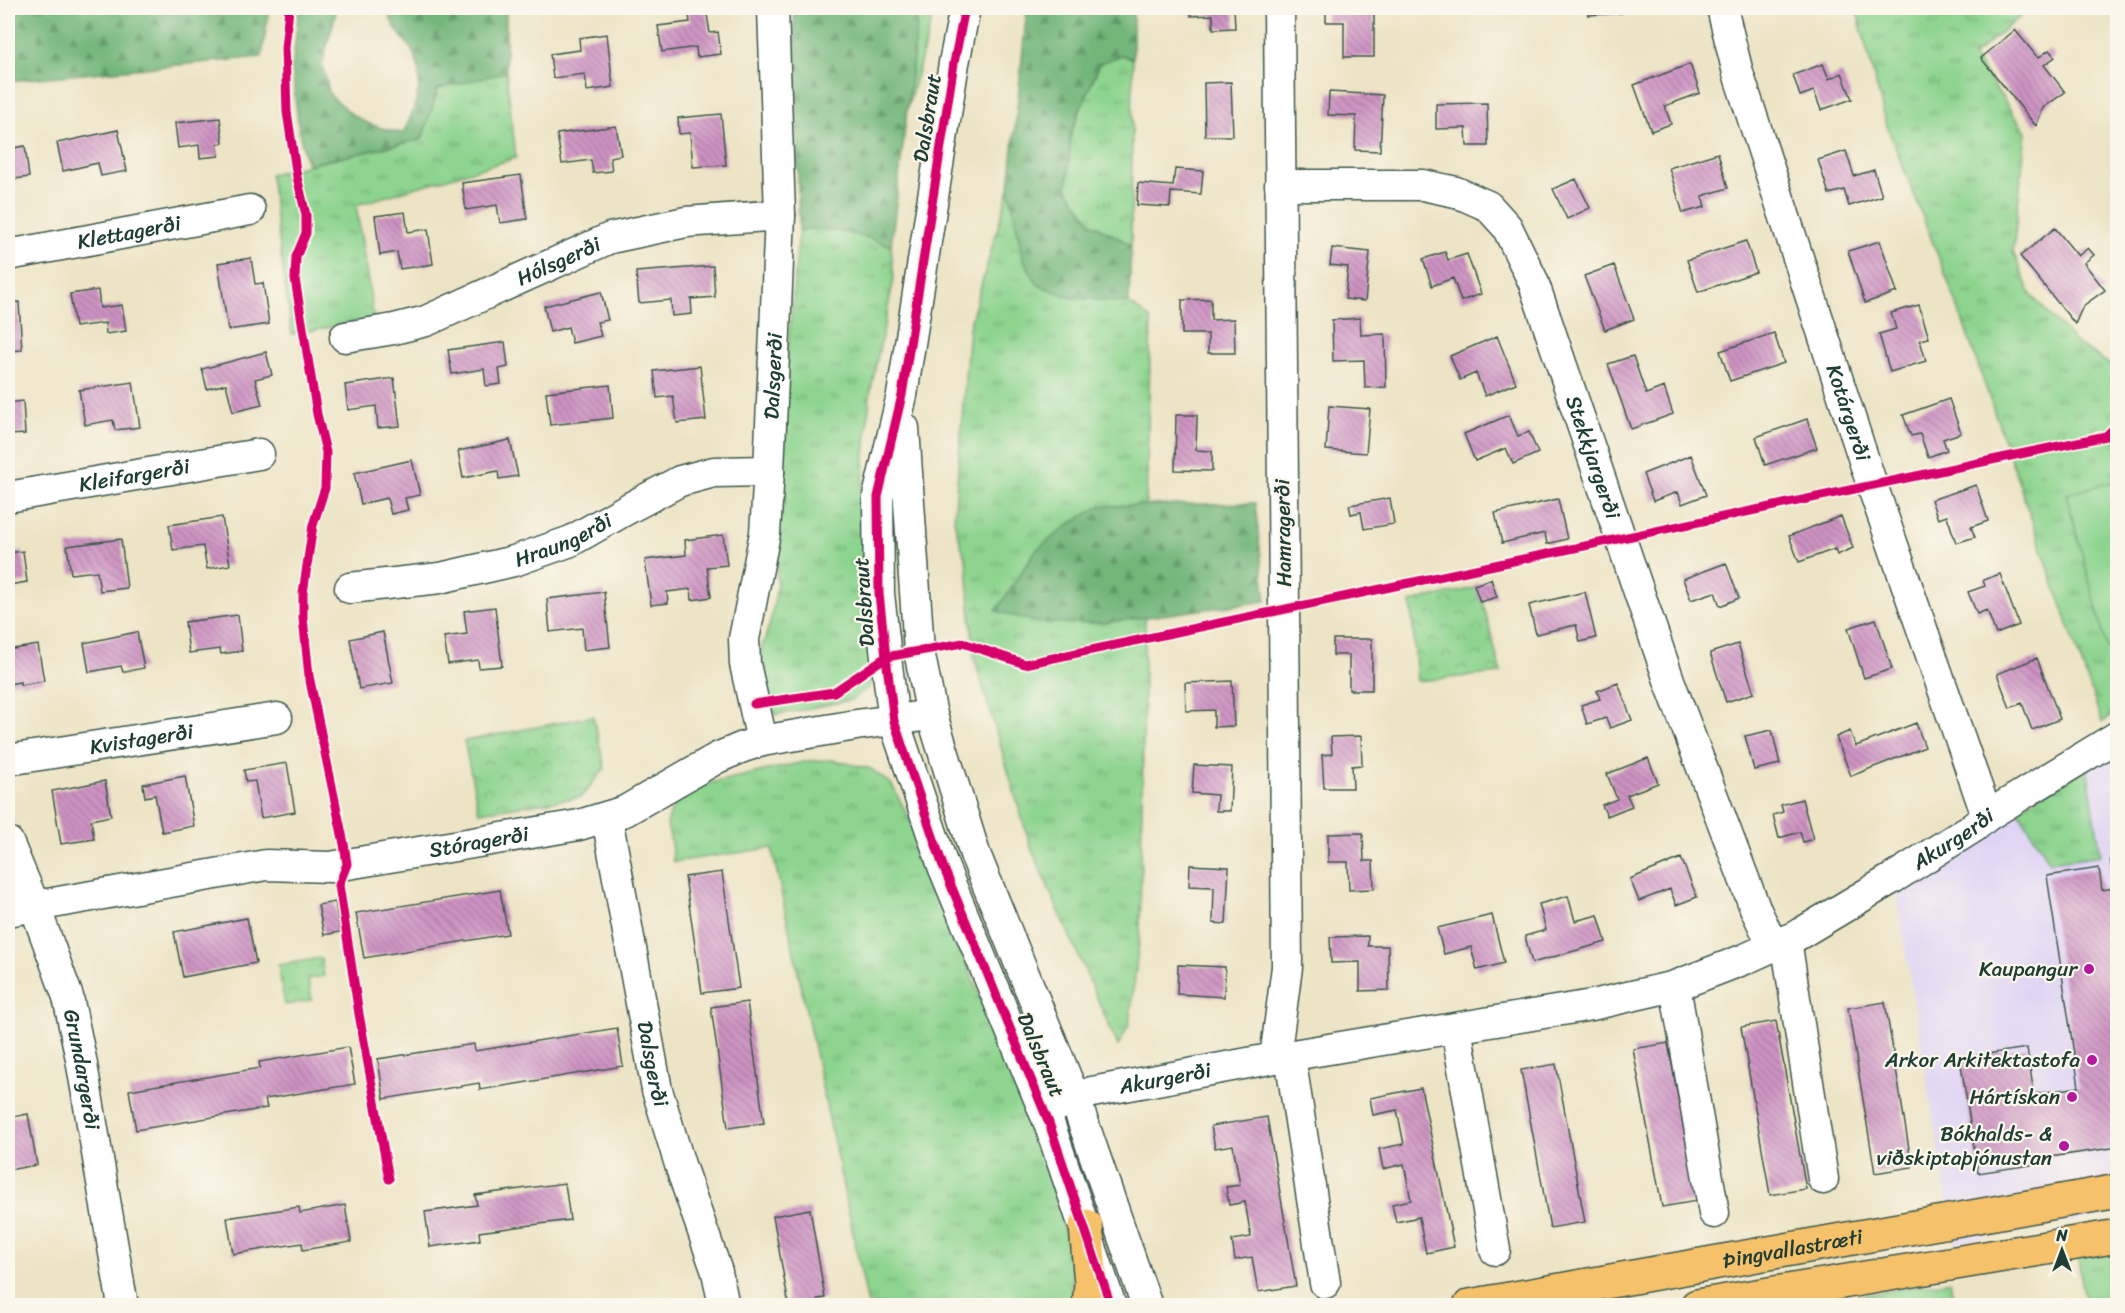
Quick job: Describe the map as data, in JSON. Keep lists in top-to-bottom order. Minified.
{"streets":{"main road":["Þingvallastræti"],"street":["Dalsbraut","Klettagerði","Hólsgerði","Dalsgerði","Kotárgerði","Stekkjargerði","Kleifargerði","Hamragerði","Hraungerði","Kvistagerði","Akurgerði","Stóragerði","Grundargerði"]},"crossings":[["Dalsbraut","Akurgerði"],["Dalsbraut","Stóragerði"],["Hólsgerði","Dalsgerði"],["Dalsgerði","Hraungerði"],["Dalsgerði","Stóragerði"],["Kotárgerði","Akurgerði"],["Stekkjargerði","Hamragerði"],["Stekkjargerði","Akurgerði"],["Hamragerði","Akurgerði"],["Stóragerði","Grundargerði"]],"places":["Kaupangur","Arkor Arkitektastofa","Hártískan","Bókhalds- & viðskiptaþjónustan"],"north":"top"}
